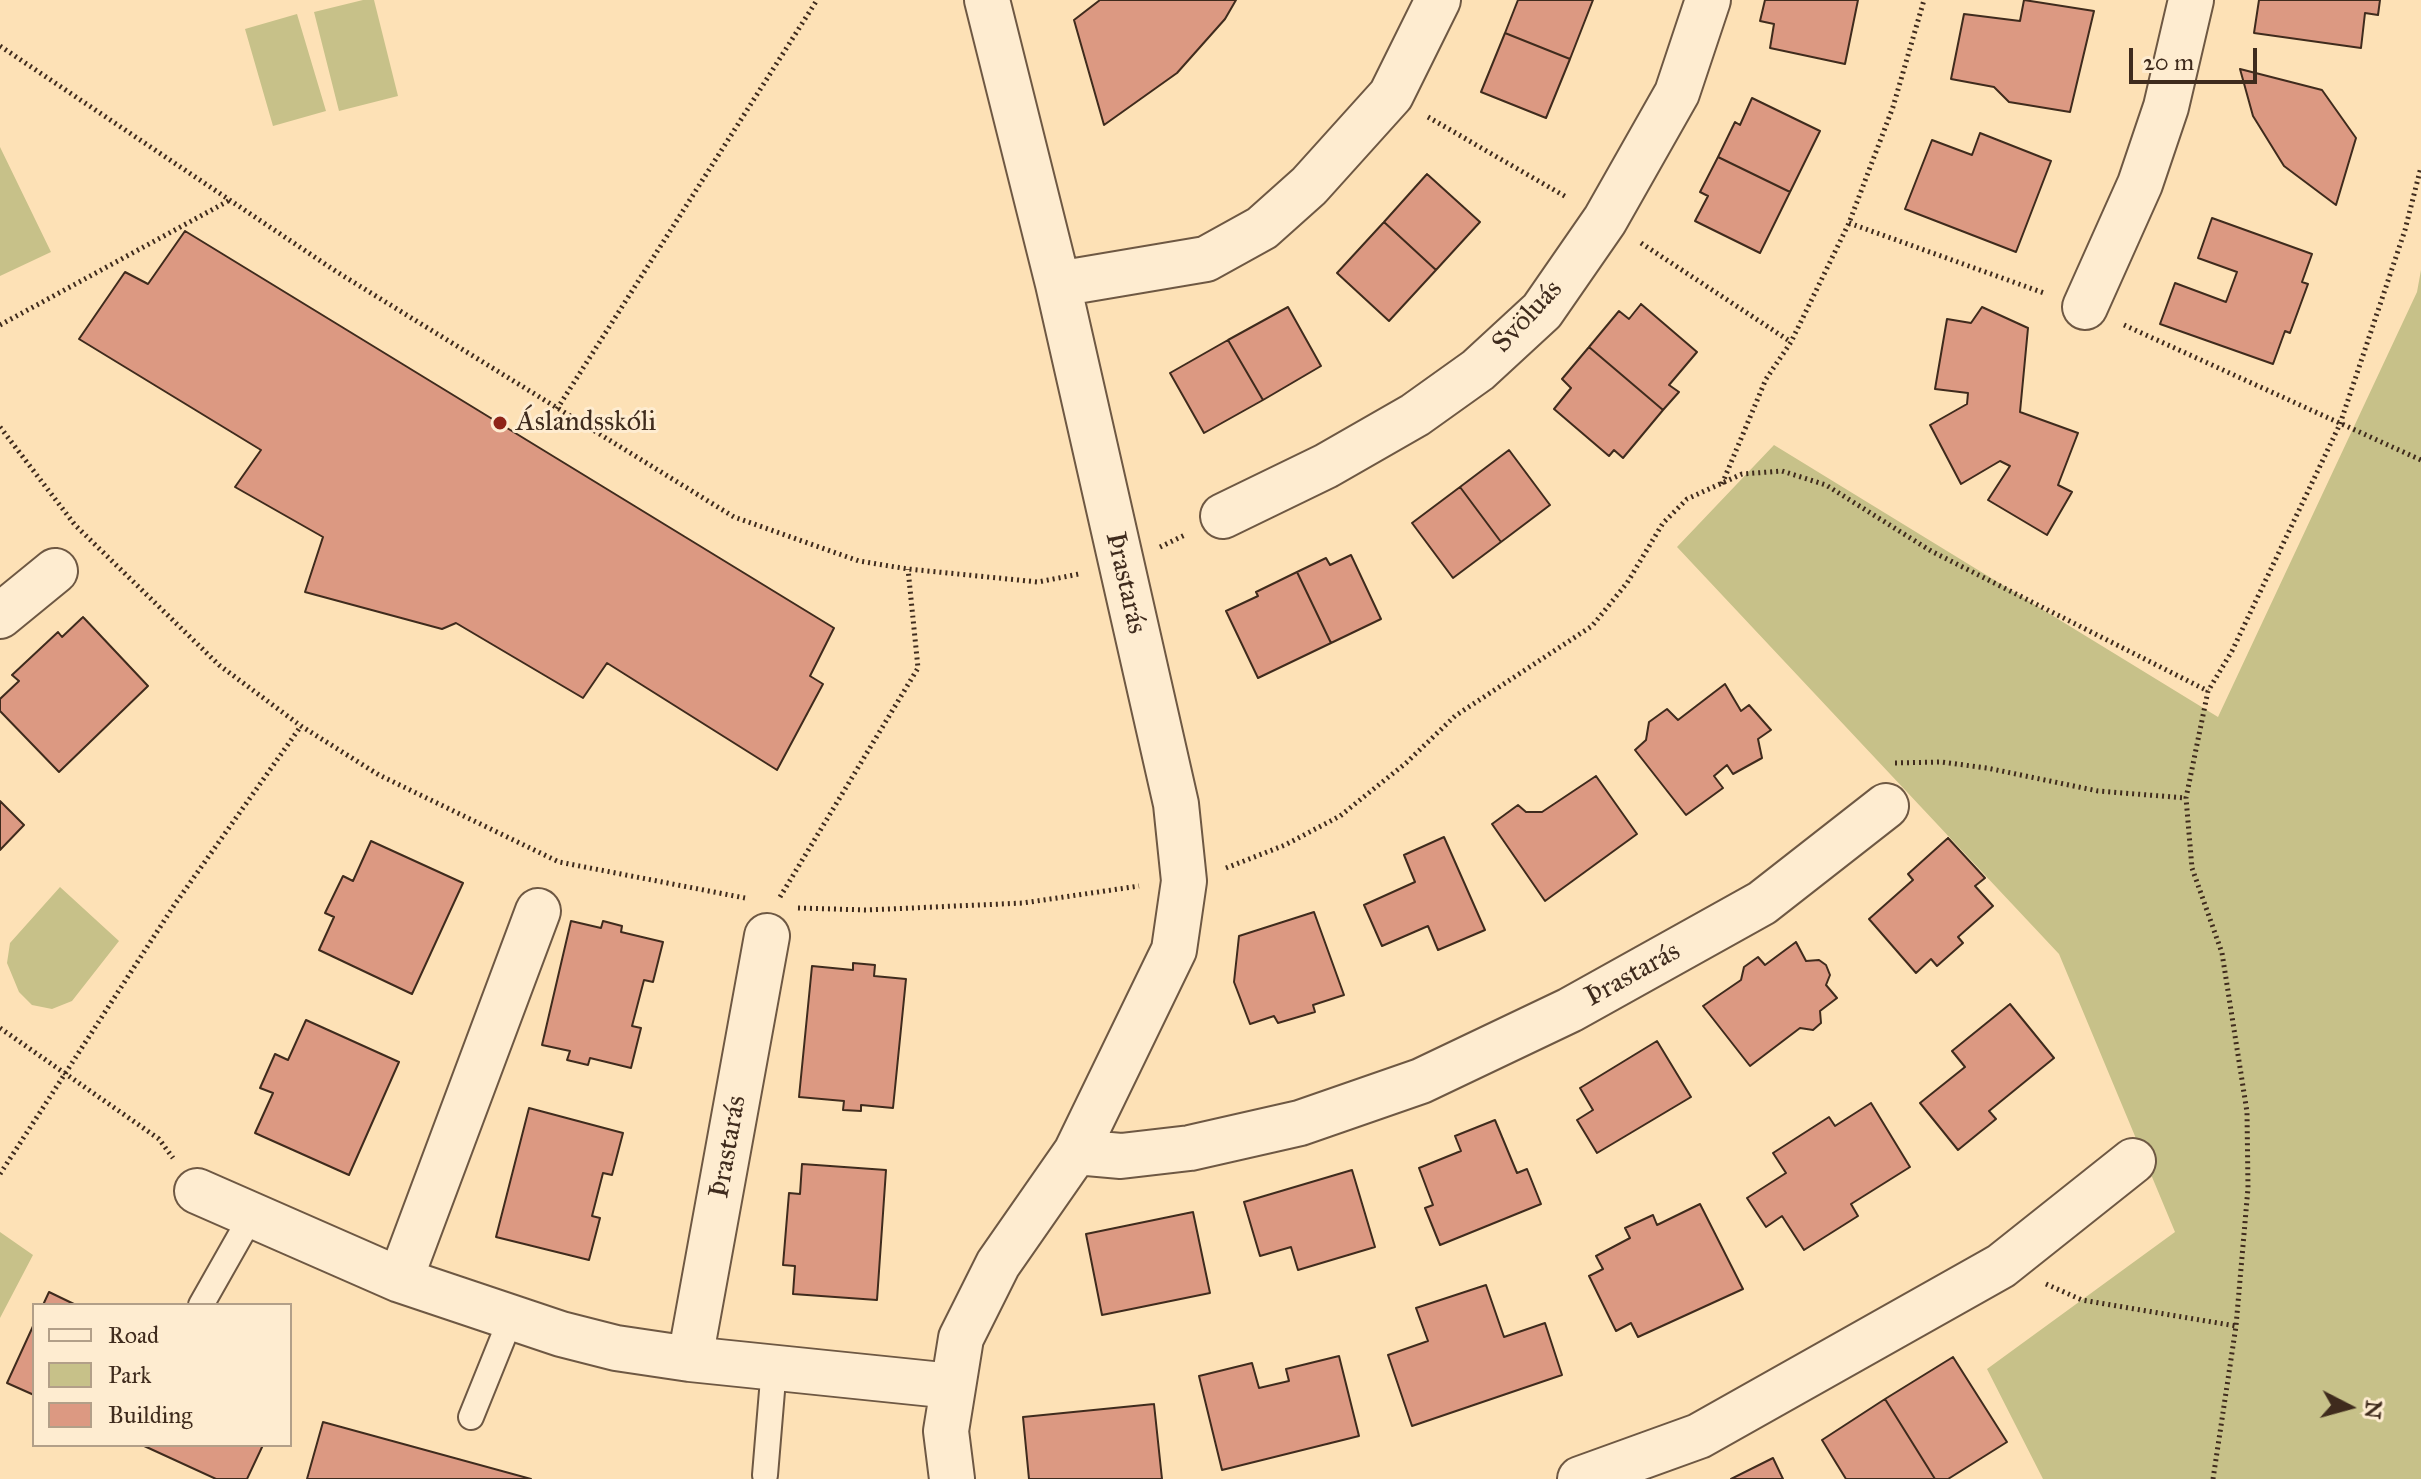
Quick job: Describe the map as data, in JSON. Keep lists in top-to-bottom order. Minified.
{"streets":{"street":["Svöluás","Þrastarás"]},"places":["Áslandsskóli"],"legend":["Road","Park","Building"],"scale_bar":"20 m","north":"right"}
